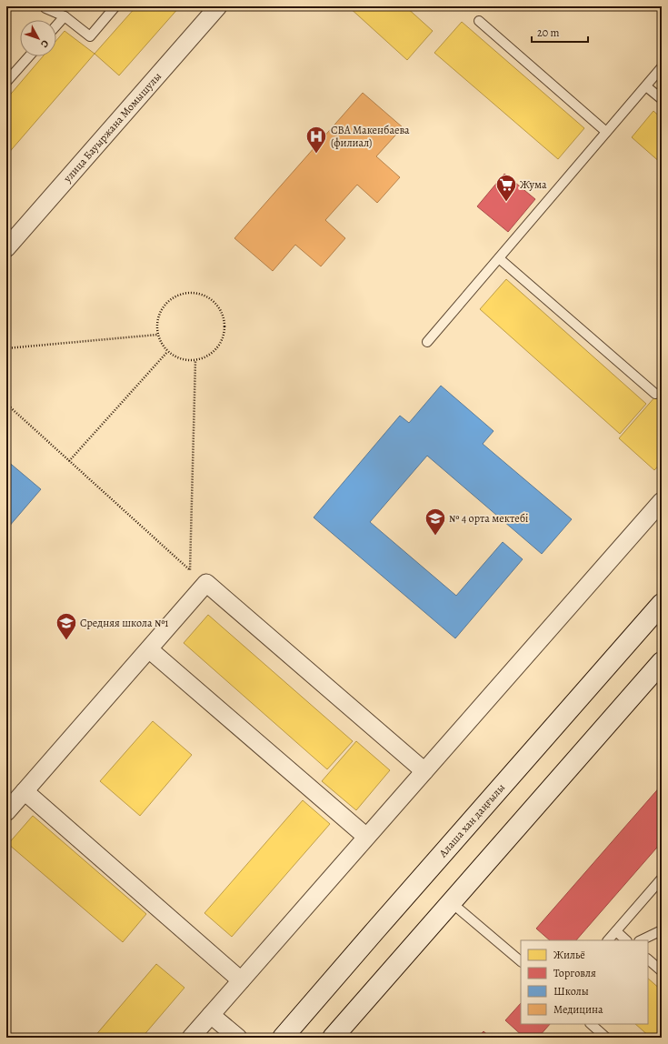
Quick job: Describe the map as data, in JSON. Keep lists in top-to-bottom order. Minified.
{"streets":{"main road":["Алаша хан даңғылы"],"street":["улица Бауыржана Момышулы"]},"places":{"hospital":["СВА Макенбаева (филиал)"],"supermarket":["Жума"],"school or university":["№ 4 орта мектебі","Средняя школа №1"]},"legend":["Жильё","Торговля","Школы","Медицина"],"scale_bar":"20 m","north":"bottom right"}
